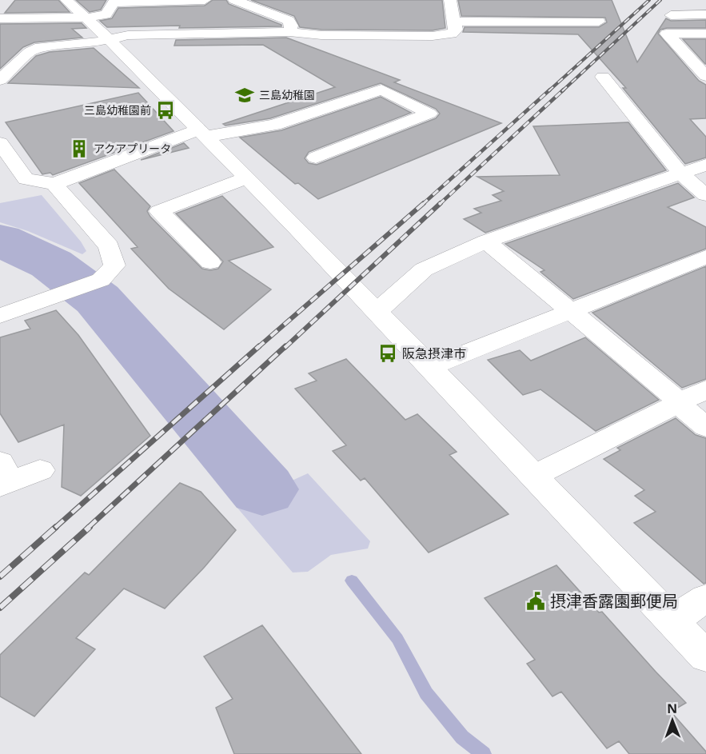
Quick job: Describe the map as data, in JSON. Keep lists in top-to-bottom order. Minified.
{"places":{"school or university":["三島幼稚園"],"bus stop":["三島幼稚園前","阪急摂津市"],"building":["アクアプリータ"],"public building":["摂津香露園郵便局"]},"north":"top"}
